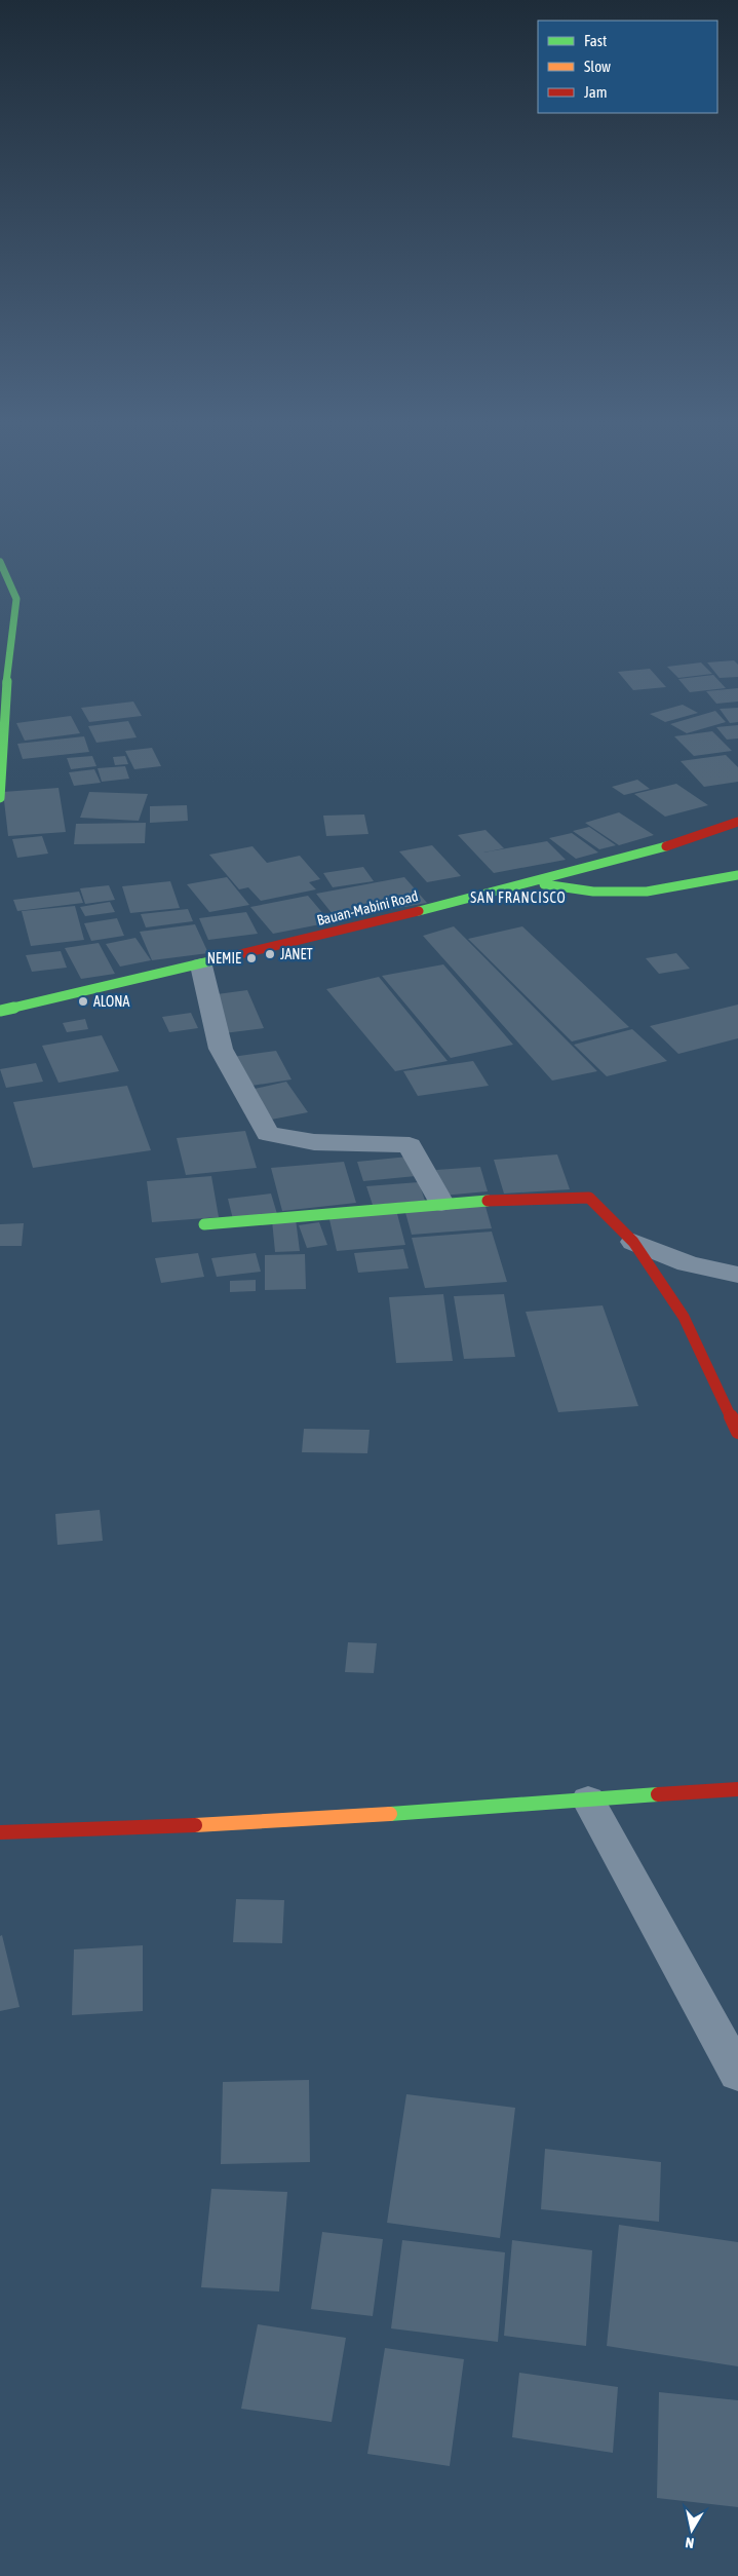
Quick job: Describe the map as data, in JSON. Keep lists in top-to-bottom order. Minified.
{"streets":{"street":["Bauan-Mabini Road"]},"districts":["SAN FRANCISCO"],"places":["JANET","NEMIE","ALONA"],"legend":["Fast","Slow","Jam"],"north":"bottom"}
